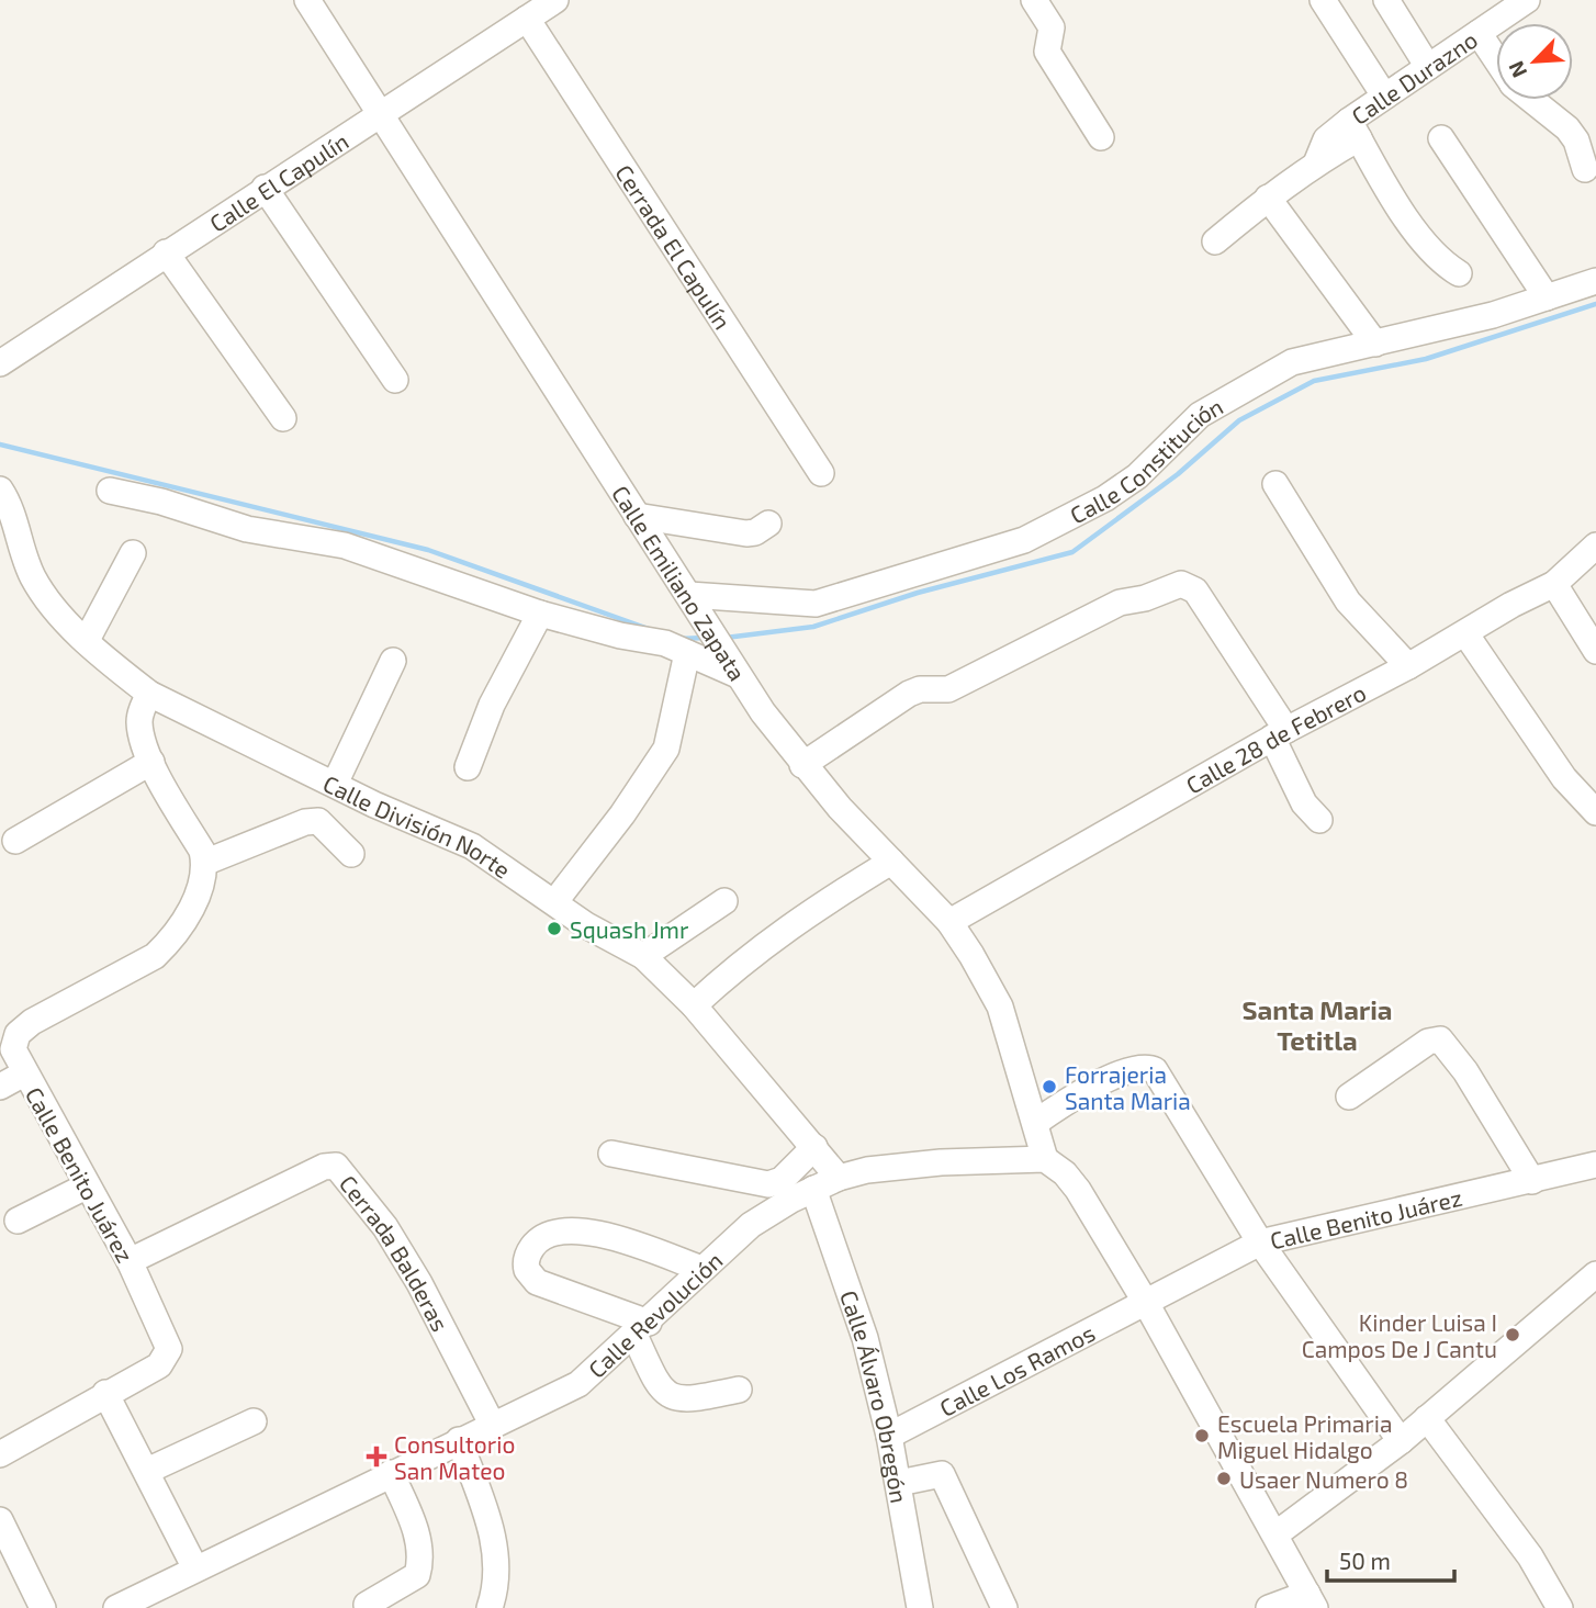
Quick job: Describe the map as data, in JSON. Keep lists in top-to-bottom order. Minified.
{"streets":{"street":["Calle Durazno","Calle El Capulín","Cerrada El Capulín","Calle Constitución","Calle Emiliano Zapata","Calle 28 de Febrero","Calle División Norte","Calle Benito Juárez","Cerrada Balderas","Calle Revolución","Calle Los Ramos","Calle Álvaro Obregón"]},"crossings":[["Calle El Capulín","Cerrada El Capulín"],["Calle El Capulín","Calle Emiliano Zapata"],["Calle Constitución","Calle Emiliano Zapata"],["Calle Emiliano Zapata","Calle 28 de Febrero"],["Calle Emiliano Zapata","Calle Revolución"],["Calle División Norte","Calle Revolución"],["Calle Benito Juárez","Cerrada Balderas"],["Calle Benito Juárez","Calle Los Ramos"],["Cerrada Balderas","Calle Revolución"],["Calle Revolución","Calle Álvaro Obregón"],["Calle Los Ramos","Calle Álvaro Obregón"]],"districts":["Santa Maria Tetitla"],"places":{"other":["Squash Jmr","Forrajeria Santa Maria","Kinder Luisa I Campos De J Cantu","Escuela Primaria Miguel Hidalgo","Usaer Numero 8"],"health":["Consultorio San Mateo"]},"scale_bar":"50 m","north":"bottom left"}
